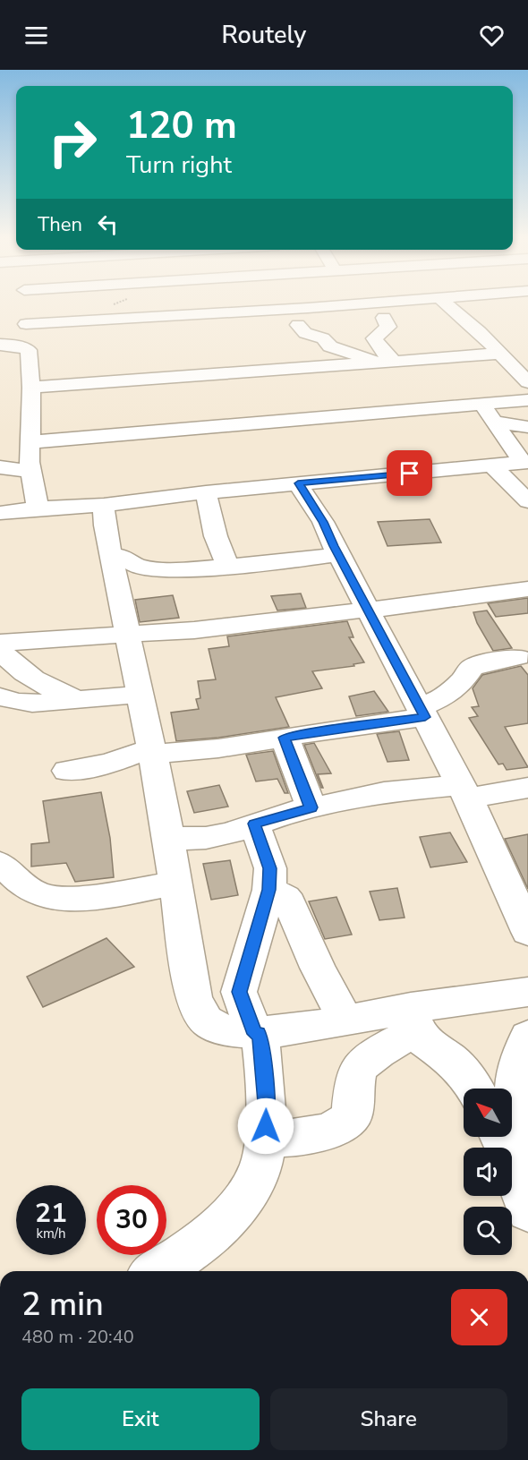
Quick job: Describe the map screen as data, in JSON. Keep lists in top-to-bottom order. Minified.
{"north":"top left","page":{"header":"Routely","turn":["120 m","Turn right"],"then":"Then","speed":"21 km/h","limit":"30","heading":["2 min","480 m · 20:40"],"buttons":["Exit","Share"]}}
